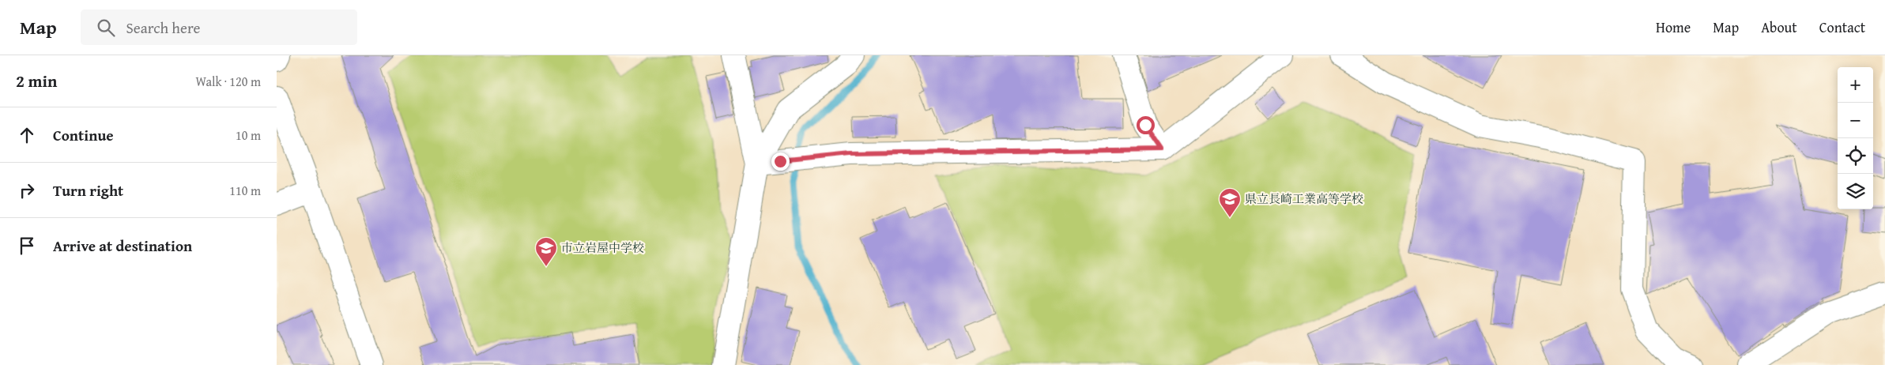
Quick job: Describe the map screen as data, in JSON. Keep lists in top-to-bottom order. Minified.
{"places":{"school or university":["県立長崎工業高等学校","市立岩屋中学校"]},"page":{"header":"Map","search":"Search here","nav":["Home","Map","About","Contact"],"heading":["2 min","Walk · 120 m"],"map_buttons":["+","−"],"list":[["Continue","10 m"],["Turn right","110 m"],"Arrive at destination"]}}
